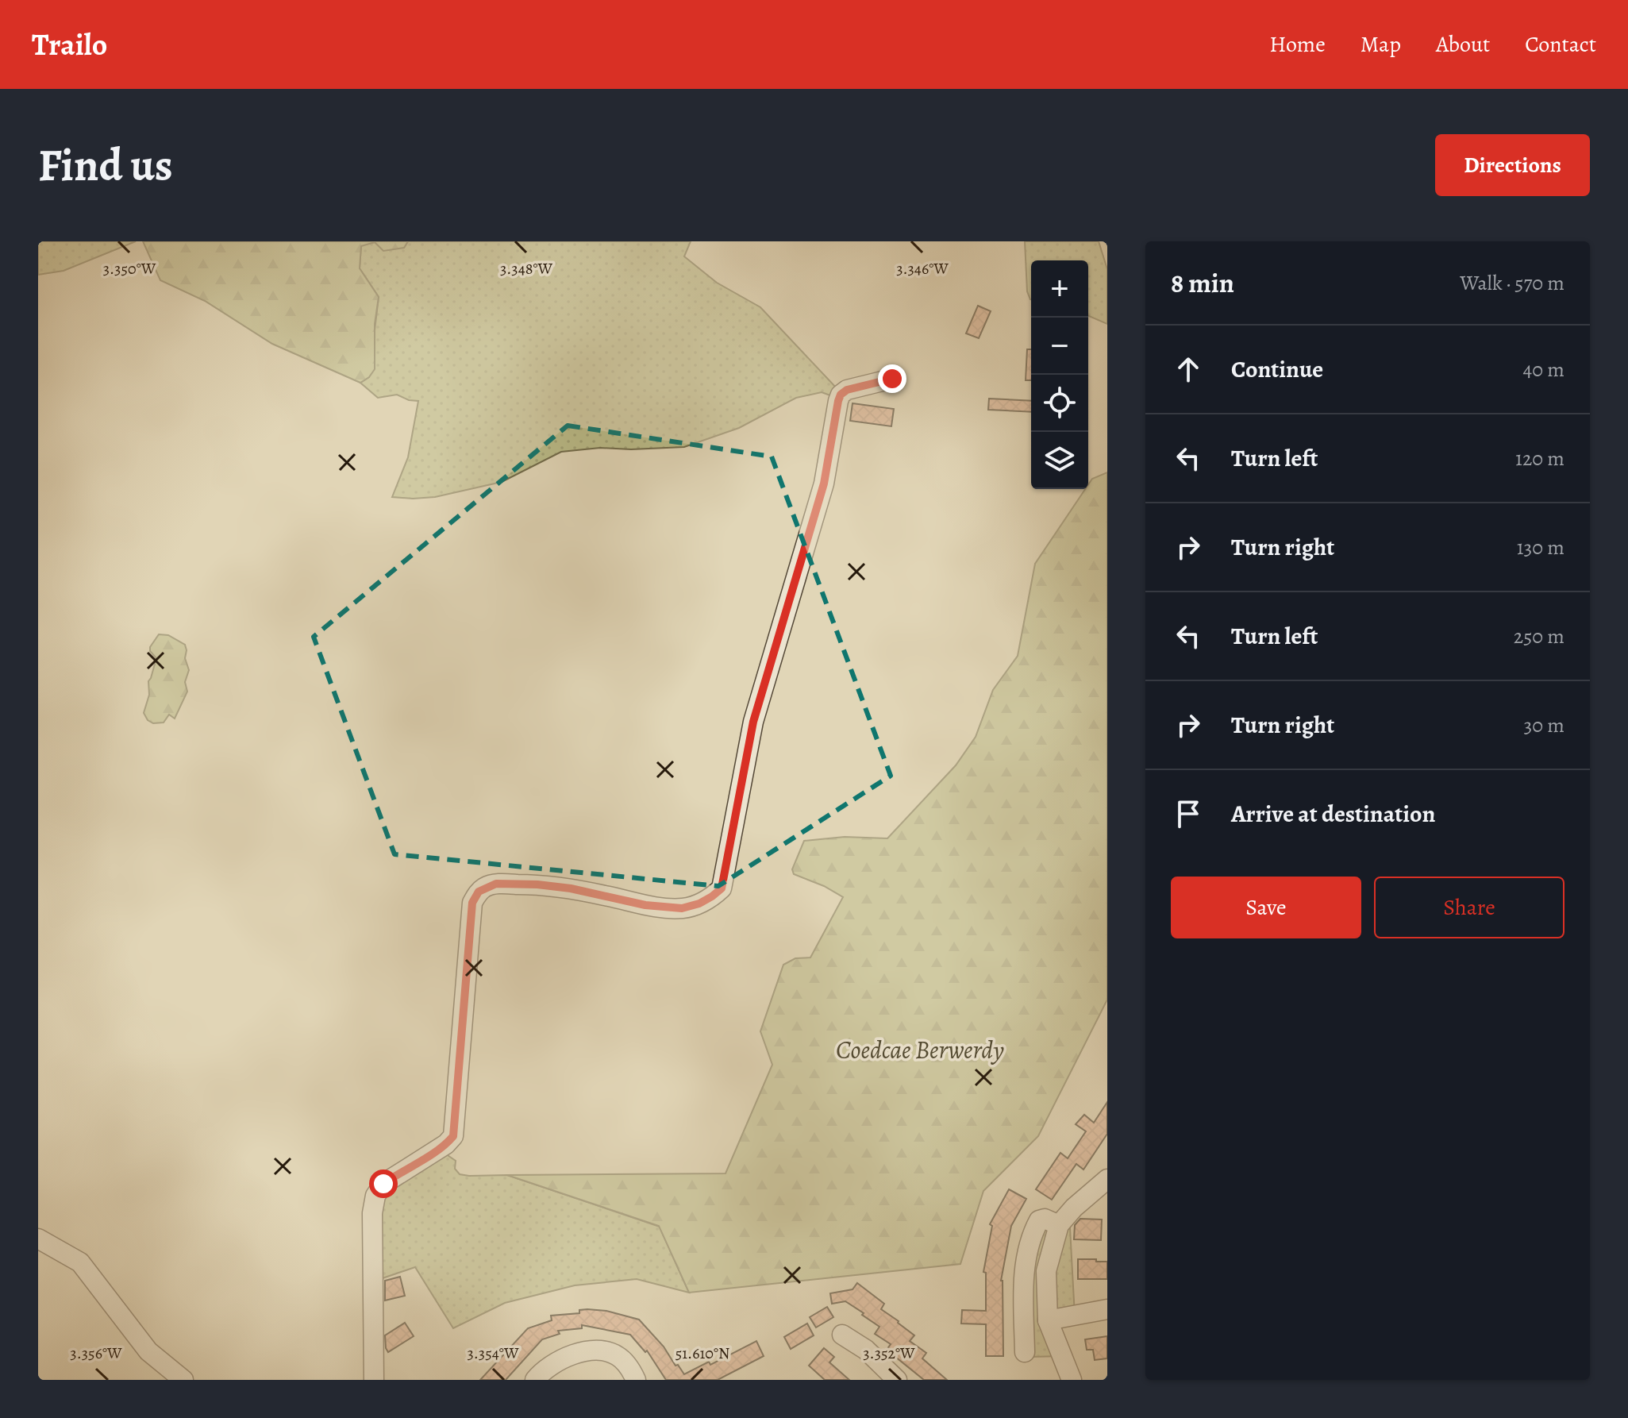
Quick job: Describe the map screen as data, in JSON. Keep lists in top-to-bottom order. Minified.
{"parks":["Coedcae Berwerdy"],"page":{"header":"Trailo","nav":["Home","Map","About","Contact"],"buttons":["Directions",["Save","Share"]],"title":"Find us","heading":["8 min","Walk · 570 m"],"map_buttons":["+","−"],"list":[["Continue","40 m"],["Turn left","120 m"],["Turn right","130 m"],["Turn left","250 m"],["Turn right","30 m"],"Arrive at destination"]},"coordinates":["3.350°W","3.348°W","3.346°W","51.610°N","3.356°W","3.354°W","3.352°W"]}
